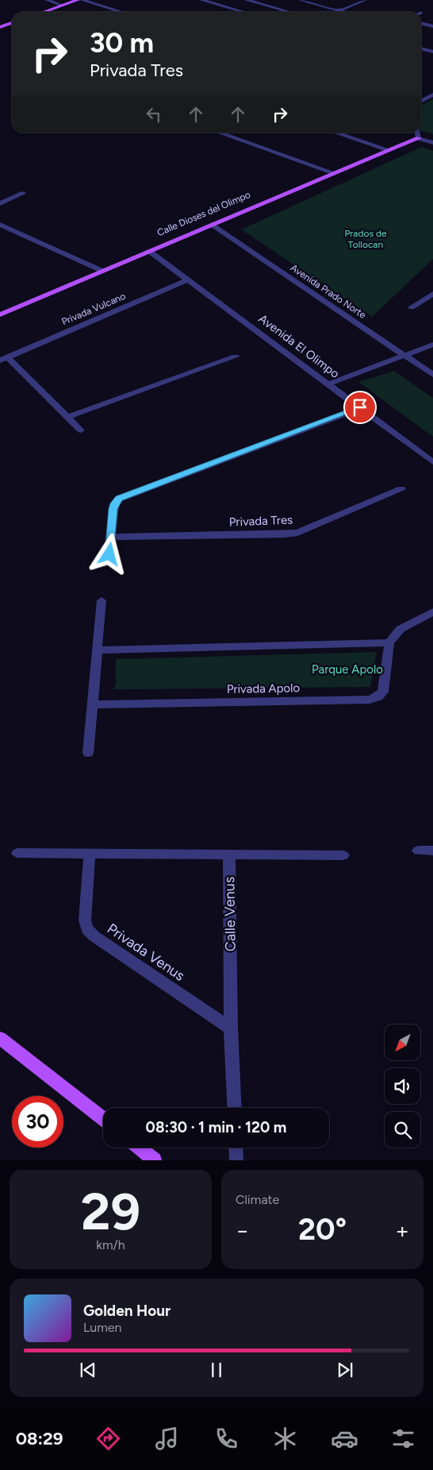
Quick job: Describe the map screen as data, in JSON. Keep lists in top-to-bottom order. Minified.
{"streets":{"main road":["Calle Dioses del Olimpo"],"street":["Avenida Prado Norte","Privada Vulcano","Avenida El Olimpo","Privada Tres","Privada Apolo","Calle Venus","Privada Venus"]},"crossings":[["Calle Dioses del Olimpo","Avenida Prado Norte"],["Calle Dioses del Olimpo","Avenida El Olimpo"],["Privada Vulcano","Avenida El Olimpo"],["Calle Venus","Privada Venus"]],"parks":["Prados de Tollocan","Parque Apolo"],"north":"bottom left","page":{"turn":["30 m","Privada Tres"],"limit":"30","trip":"08:30 · 1 min · 120 m","tile":[["29","km/h"],"Climate"],"heat":["−","20°","+"],"song":["Golden Hour","Lumen"],"tabs":"08:29"}}
